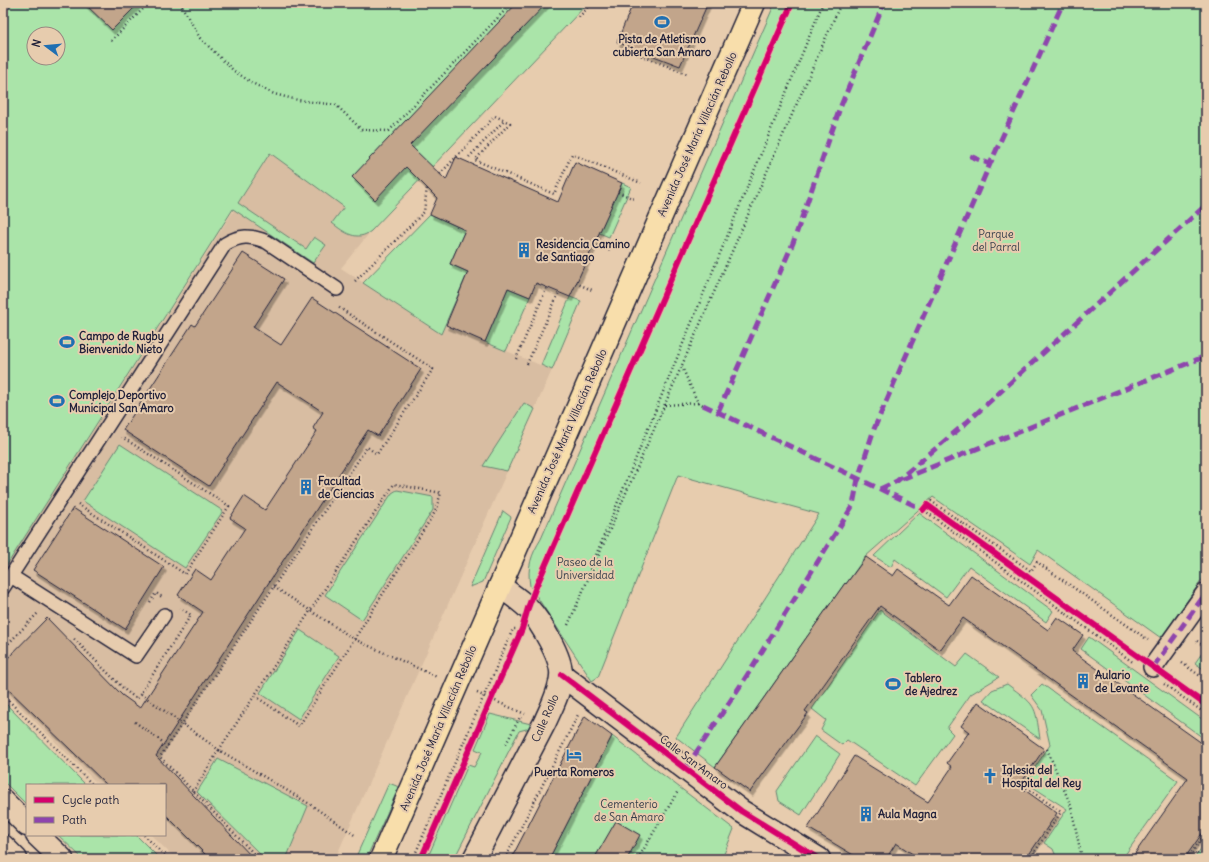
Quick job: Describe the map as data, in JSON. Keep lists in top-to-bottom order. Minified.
{"streets":{"highway":["Avenida José María Villacián Rebollo"],"street":["Calle Rollo","Calle San Amaro"]},"crossings":[["Calle Rollo","Calle San Amaro"]],"parks":["Parque del Parral","Paseo de la Universidad","Cementerio de San Amaro"],"places":{"sports":["Pista de Atletismo cubierta San Amaro","Campo de Rugby Bienvenido Nieto","Complejo Deportivo Municipal San Amaro","Tablero de Ajedrez"],"building":["Residencia Camino de Santiago","Facultad de Ciencias","Aulario de Levante","Aula Magna"],"hotel":["Puerta Romeros"],"church":["Iglesia del Hospital del Rey"]},"legend":["Cycle path","Path"],"north":"left"}
